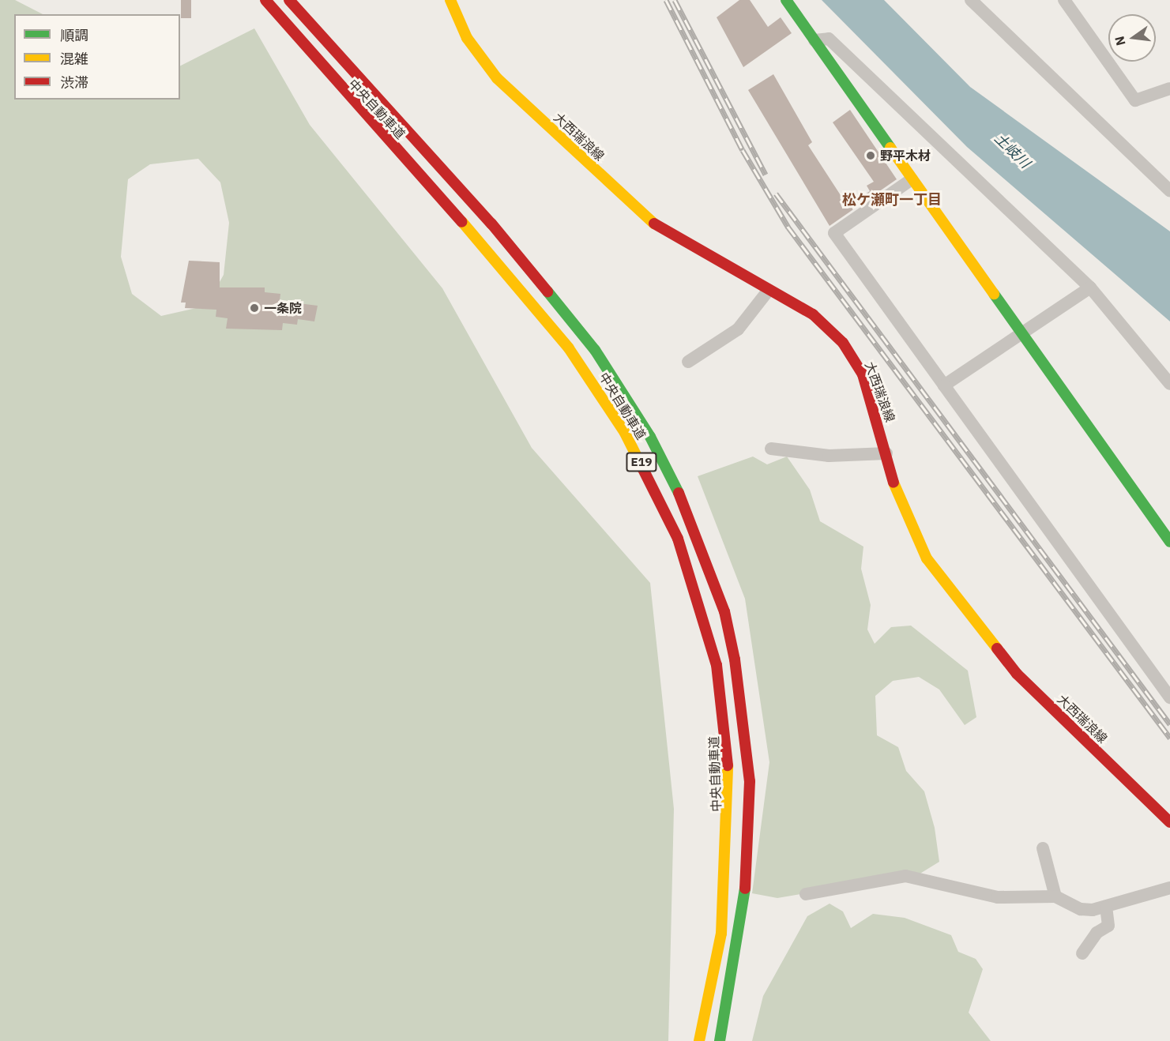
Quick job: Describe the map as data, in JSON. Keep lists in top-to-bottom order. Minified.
{"streets":{"main road":["中央自動車道","大西瑞浪線","E19"]},"districts":["松ケ瀬町一丁目"],"water":["土岐川"],"places":["野平木材","一条院"],"legend":["順調","混雑","渋滞"],"north":"left"}
